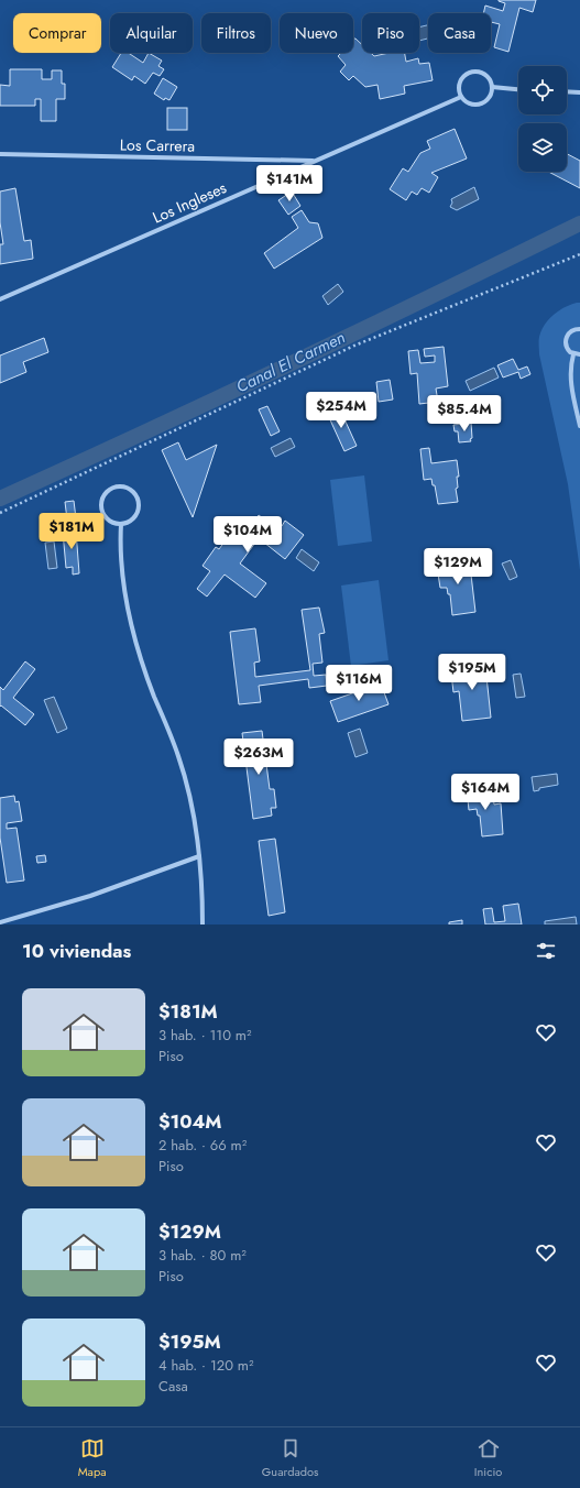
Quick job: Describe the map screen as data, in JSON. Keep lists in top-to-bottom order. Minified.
{"streets":{"street":["Los Carrera","Los Ingleses"]},"crossings":[["Los Carrera","Los Ingleses"]],"water":["Canal El Carmen"],"page":{"chip":["Comprar","Alquilar","Filtros","Nuevo","Piso","Casa"],"price":["$141M","$254M","$85.4M","$181M","$104M","$129M","$195M","$116M","$263M","$164M"],"heading":"10 viviendas","list":[{"name":"$181M","note":"3 hab. · 110 m² · Piso"},{"name":"$104M","note":"2 hab. · 66 m² · Piso"},{"name":"$129M","note":"3 hab. · 80 m² · Piso"},{"name":"$195M","note":"4 hab. · 120 m² · Casa"}],"tabs":["Mapa","Guardados","Inicio"]}}
